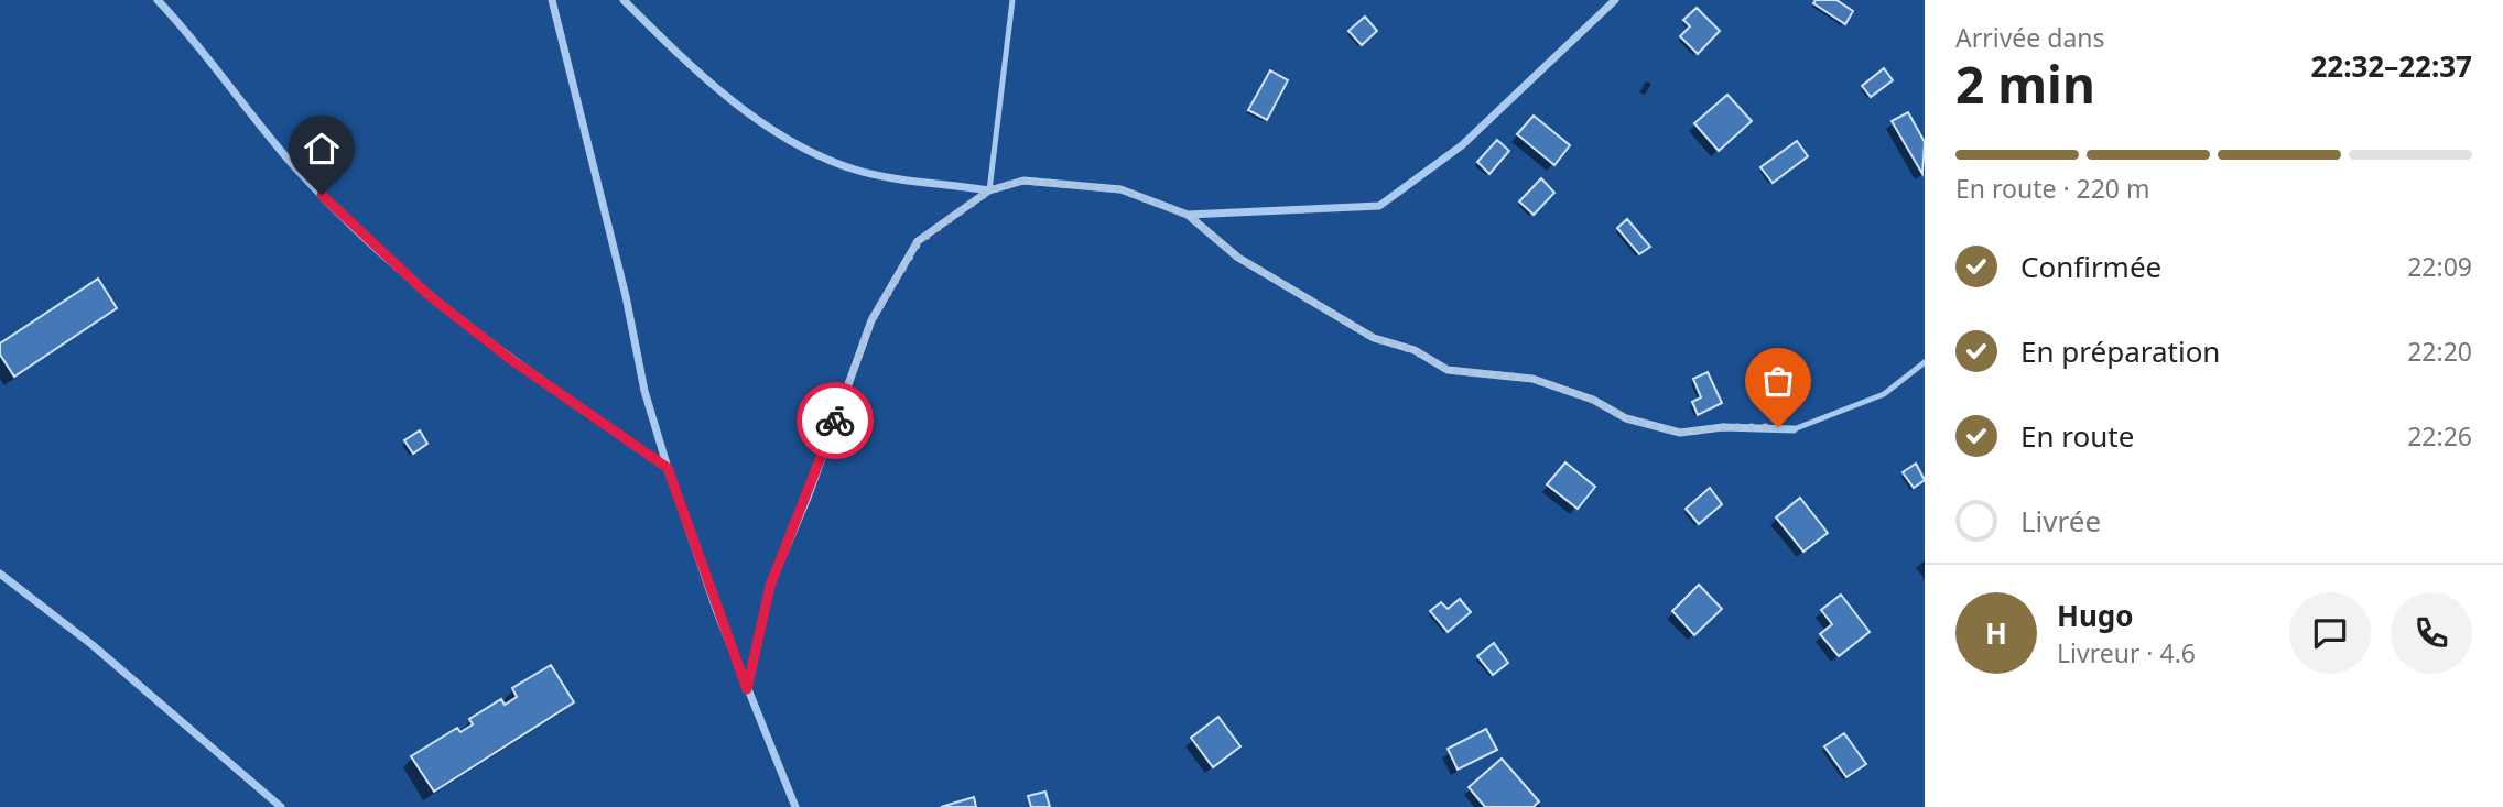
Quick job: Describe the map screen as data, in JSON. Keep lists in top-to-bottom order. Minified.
{"page":{"heading":["2 min","Arrivée dans","22:32–22:37"],"panel":["Hugo","Livreur · 4.6"],"bar":"En route · 220 m","list":[["Confirmée","22:09"],["En préparation","22:20"],["En route","22:26"],"Livrée"],"round":"H"}}
